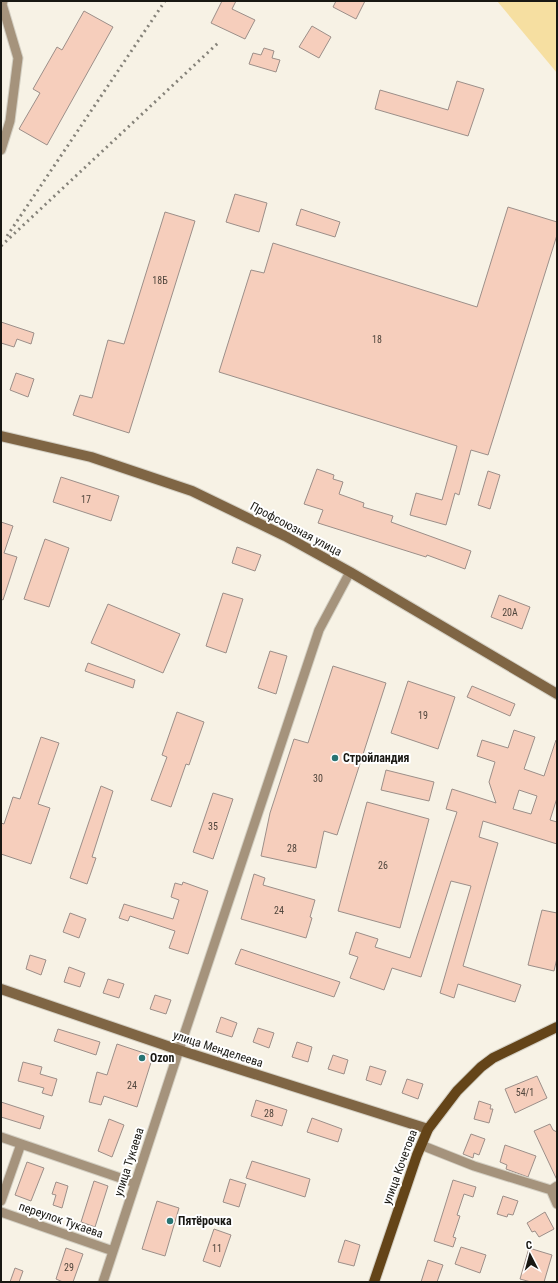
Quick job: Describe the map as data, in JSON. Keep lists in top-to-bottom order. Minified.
{"streets":{"main road":["Профсоюзная улица","улица Менделеева","улица Кочетова"],"street":["улица Тукаева","переулок Тукаева"]},"crossings":[["Профсоюзная улица","улица Тукаева"],["улица Менделеева","улица Тукаева"],["улица Менделеева","улица Кочетова"],["улица Тукаева","переулок Тукаева"]],"places":["Стройландия","Ozon","Пятёрочка"],"house_numbers":["18Б","18","17","20А","19","30","35","28","26","24","24","54/1","28","11","29"],"north":"top"}
